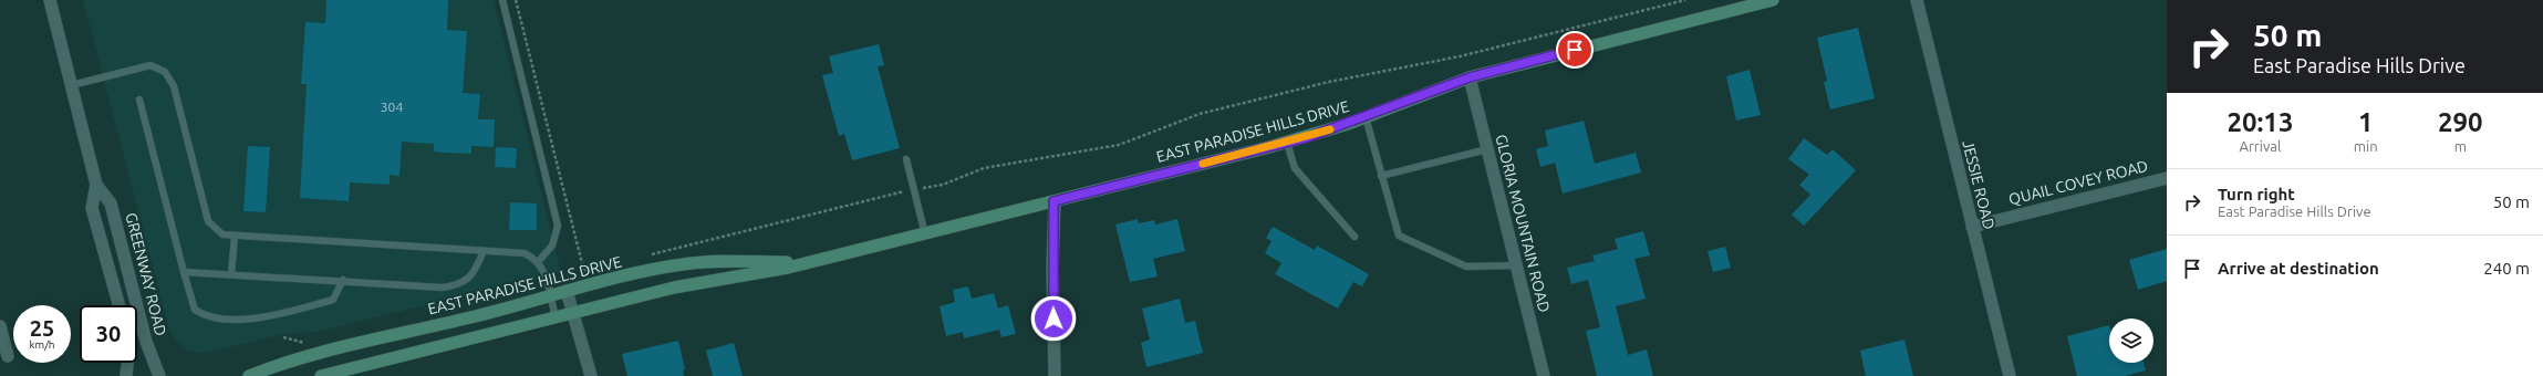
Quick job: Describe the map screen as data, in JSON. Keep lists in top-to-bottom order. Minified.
{"streets":{"main road":["EAST PARADISE HILLS DRIVE"],"street":["QUAIL COVEY ROAD","JESSIE ROAD","GLORIA MOUNTAIN ROAD","GREENWAY ROAD"]},"crossings":[["EAST PARADISE HILLS DRIVE","GLORIA MOUNTAIN ROAD"],["QUAIL COVEY ROAD","JESSIE ROAD"]],"house_numbers":["304"],"page":{"turn":["50 m","East Paradise Hills Drive"],"eta":["20:13","Arrival","1","min","290","m"],"list":[{"name":"Turn right","note":"East Paradise Hills Drive","value":"50 m"},{"name":"Arrive at destination","value":"240 m"}],"speed":"25 km/h","limit":"30"}}
